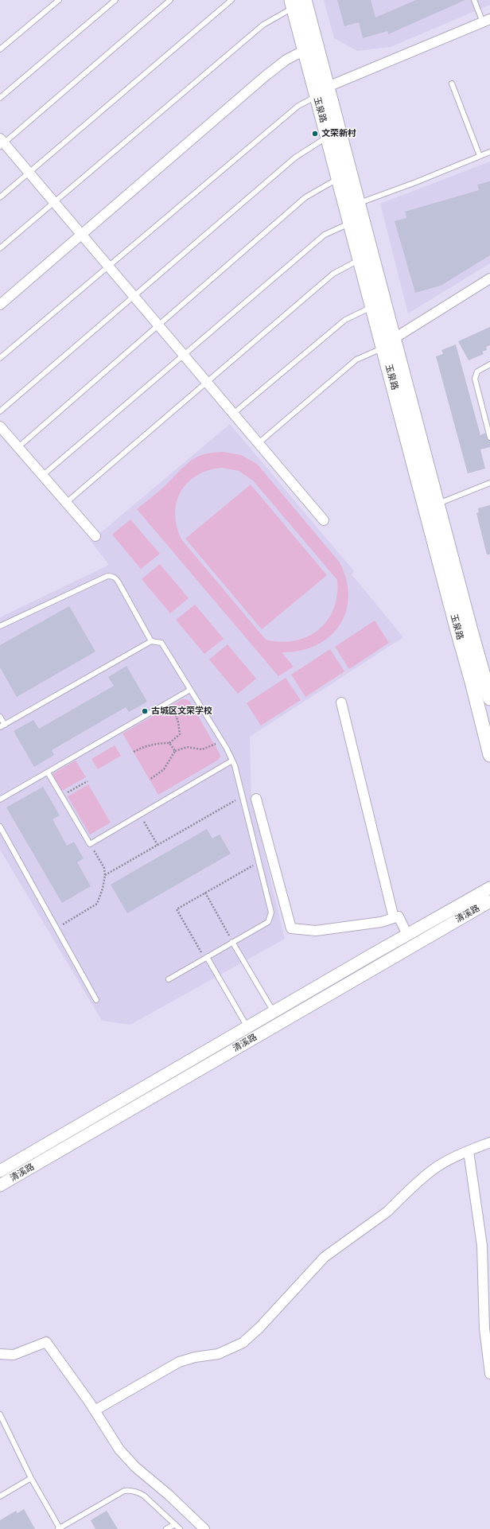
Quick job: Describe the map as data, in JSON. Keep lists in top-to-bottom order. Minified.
{"streets":{"main road":["玉泉路"],"street":["清溪路"]},"places":["文荣新村","古城区文荣学校"]}
